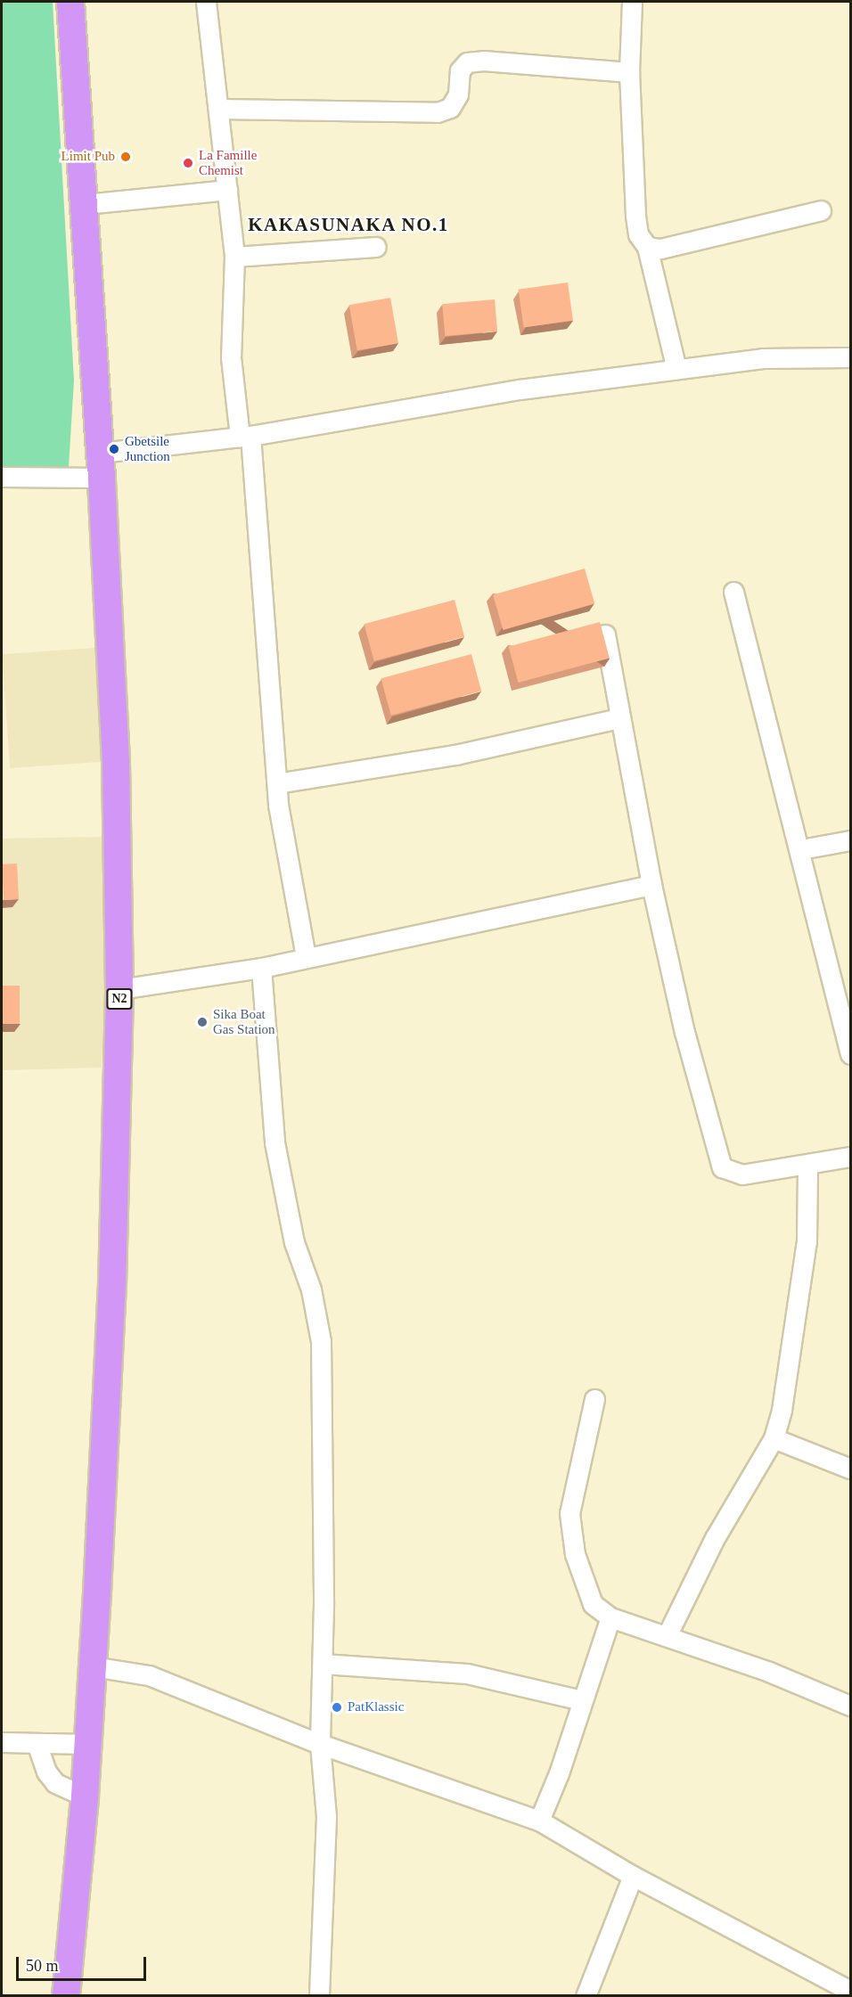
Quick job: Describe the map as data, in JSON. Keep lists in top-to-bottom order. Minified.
{"streets":{"highway":["N2"]},"districts":["KAKASUNAKA NO.1"],"places":["Limit Pub","La Famille Chemist","Gbetsile Junction","Sika Boat Gas Station","PatKlassic"],"scale_bar":"50 m"}
